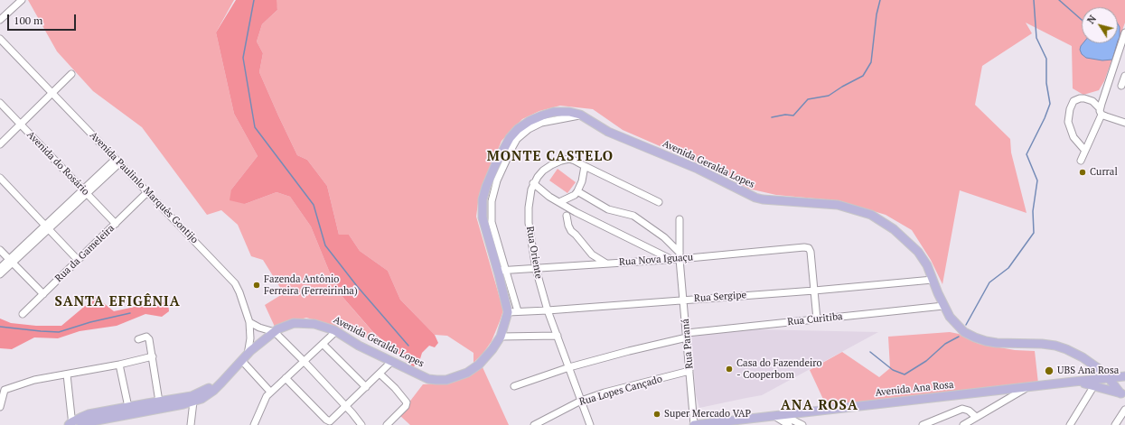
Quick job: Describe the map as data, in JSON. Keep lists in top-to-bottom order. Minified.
{"streets":{"main road":["Avenida Geralda Lopes","Avenida Ana Rosa"],"street":["Avenida do Rosário","Avenida Paulinlo Marquês Gontijo","Rua Oriente","Rua da Gameleira","Rua Nova Iguaçu","Rua Sergipe","Rua Curitiba","Rua Paraná","Rua Lopes Cançado"]},"crossings":[["Avenida do Rosário","Rua da Gameleira"],["Avenida Geralda Lopes","Avenida Paulinlo Marquês Gontijo"],["Avenida Geralda Lopes","Rua Nova Iguaçu"],["Avenida Geralda Lopes","Rua Sergipe"],["Avenida Geralda Lopes","Rua Curitiba"],["Avenida Geralda Lopes","Avenida Ana Rosa"],["Avenida Paulinlo Marquês Gontijo","Rua da Gameleira"],["Rua Oriente","Rua Nova Iguaçu"],["Rua Oriente","Rua Sergipe"],["Rua Oriente","Rua Curitiba"],["Rua Oriente","Rua Lopes Cançado"],["Rua Nova Iguaçu","Rua Sergipe"],["Rua Nova Iguaçu","Rua Paraná"],["Rua Sergipe","Rua Paraná"],["Rua Curitiba","Rua Paraná"],["Rua Paraná","Avenida Ana Rosa"],["Rua Paraná","Rua Lopes Cançado"]],"districts":["MONTE CASTELO","SANTA EFIGÊNIA","ANA ROSA"],"places":["Curral","Fazenda Antônio Ferreira (Ferreirinha)","Casa do Fazendeiro - Cooperbom","UBS Ana Rosa","Super Mercado VAP"],"scale_bar":"100 m","north":"top left"}
